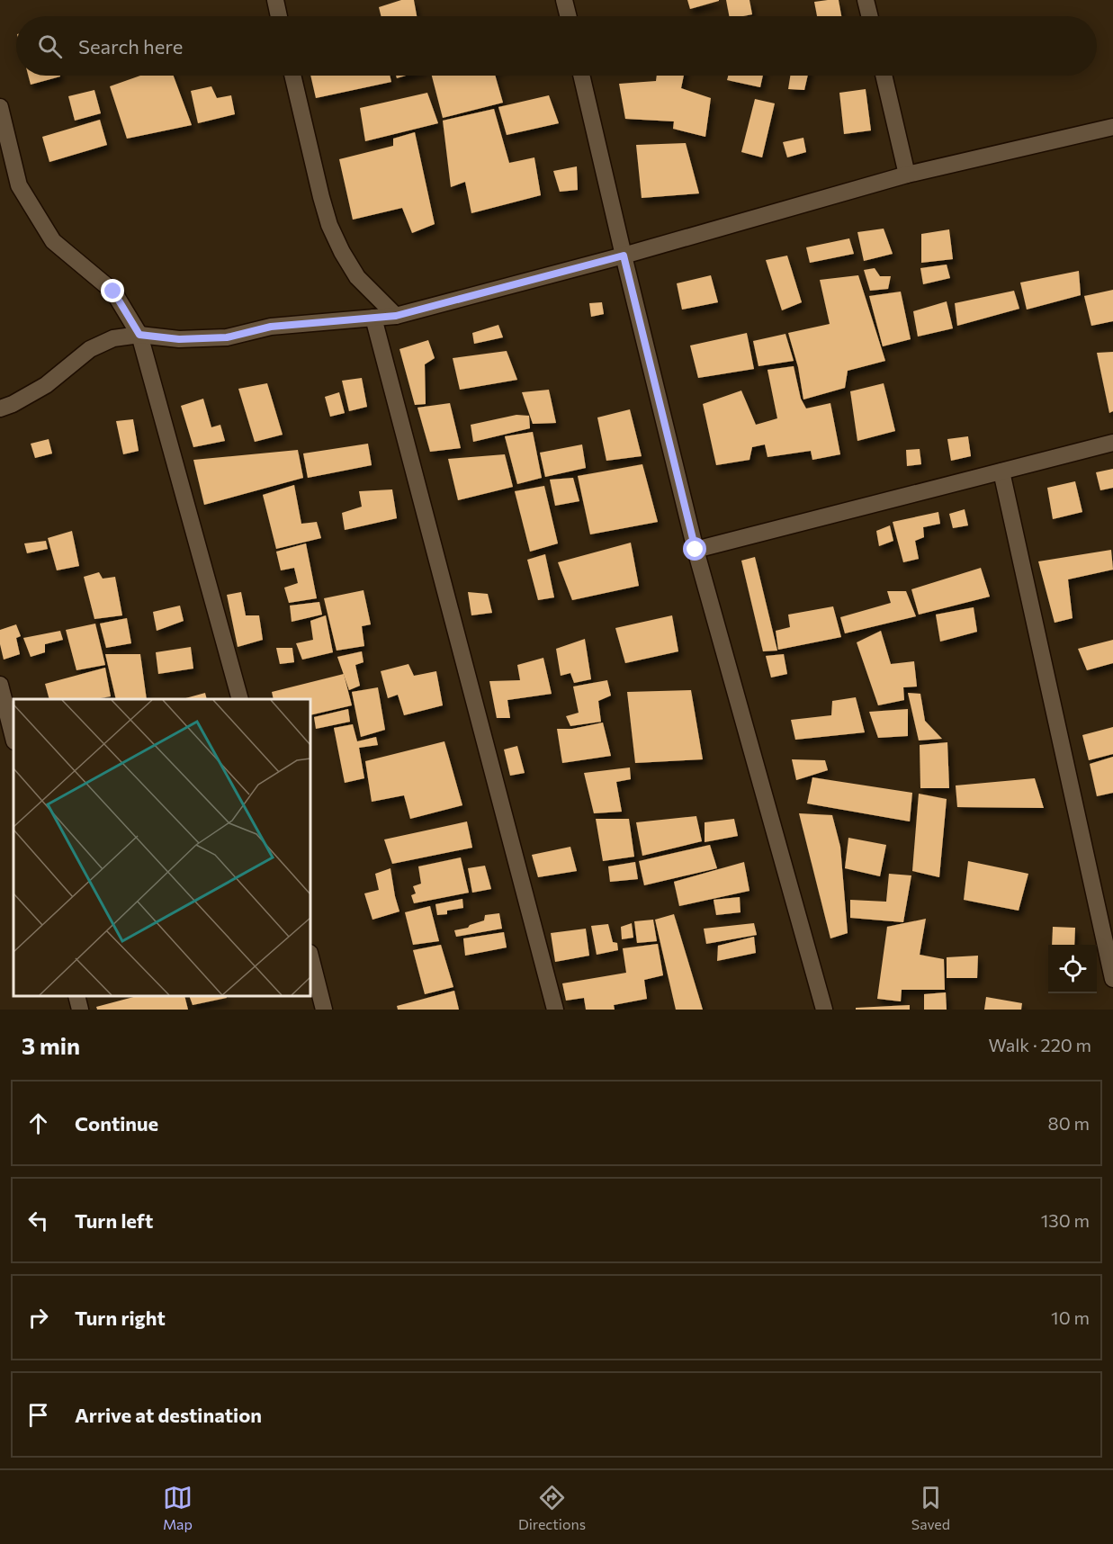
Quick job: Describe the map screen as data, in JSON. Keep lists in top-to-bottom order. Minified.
{"page":{"search":"Search here","heading":["3 min","Walk · 220 m"],"list":[["Continue","80 m"],["Turn left","130 m"],["Turn right","10 m"],"Arrive at destination"],"nav":["Map","Directions","Saved"]}}
